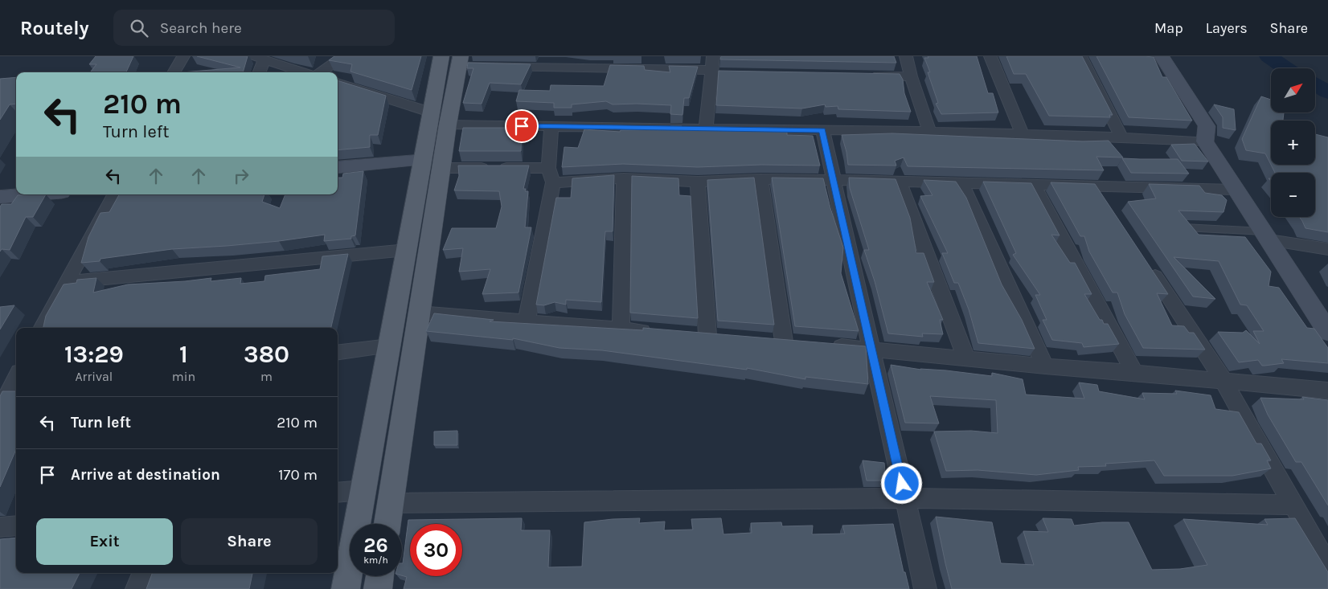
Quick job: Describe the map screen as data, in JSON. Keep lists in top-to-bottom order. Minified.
{"north":"top right","page":{"header":"Routely","search":"Search here","nav":["Map","Layers","Share"],"map_buttons":["+","−"],"turn":["210 m","Turn left"],"eta":["13:29","Arrival","1","min","380","m"],"list":[{"name":"Turn left","value":"210 m"},{"name":"Arrive at destination","value":"170 m"}],"buttons":["Exit","Share"],"speed":"26 km/h","limit":"30"}}
